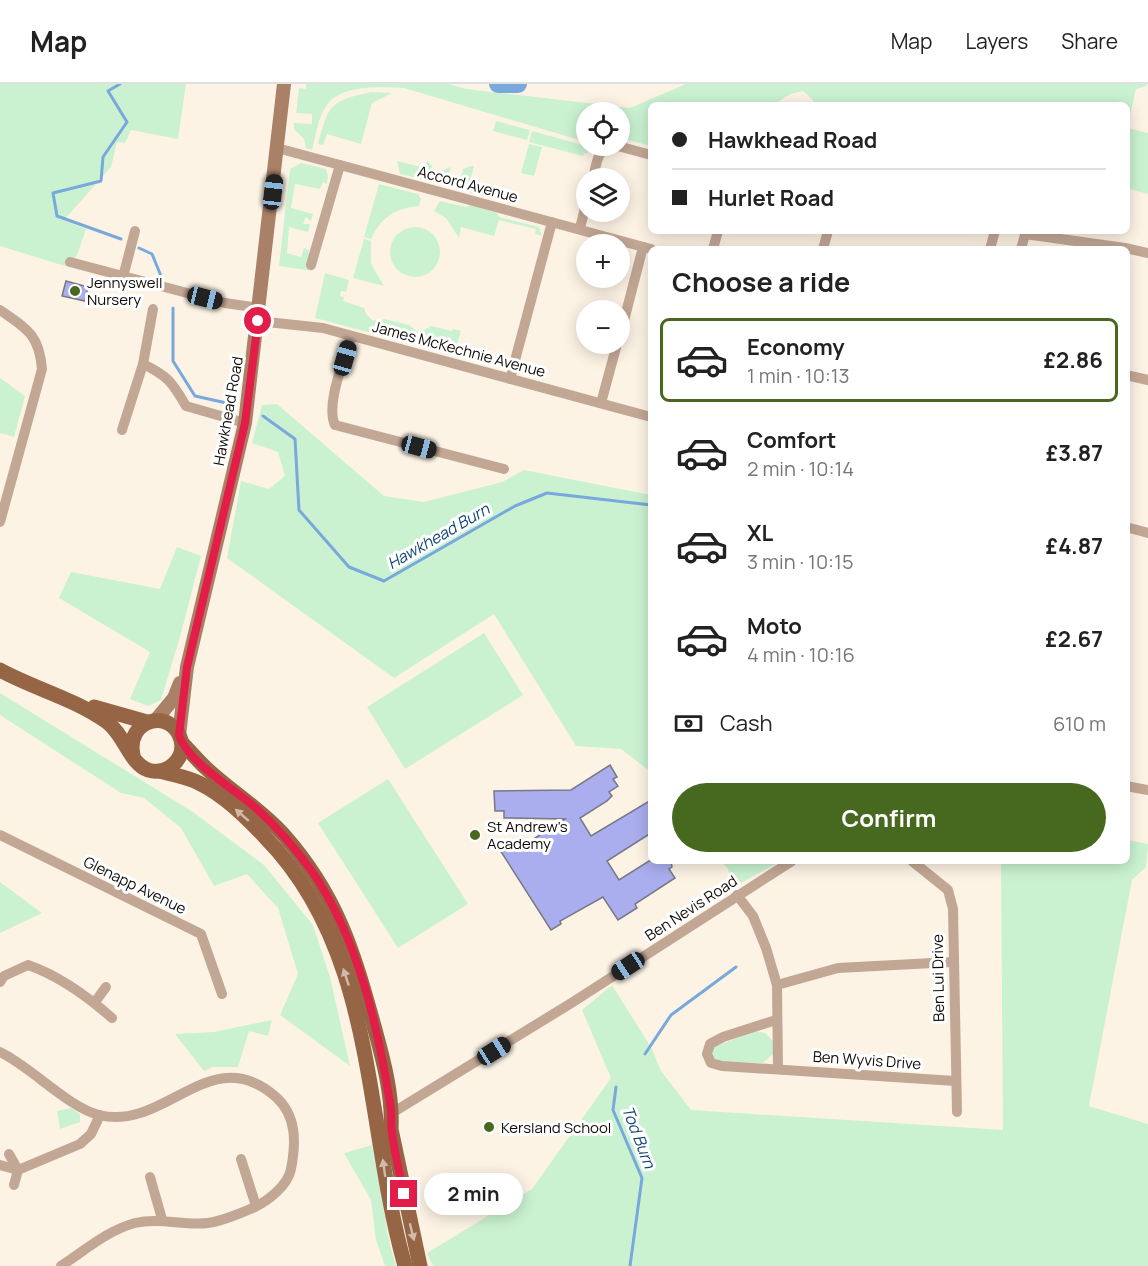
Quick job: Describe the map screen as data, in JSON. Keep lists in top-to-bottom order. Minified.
{"streets":{"street":["Accord Avenue","James McKechnie Avenue","Hawkhead Road","Glenapp Avenue","Ben Nevis Road","Ben Lui Drive","Ben Wyvis Drive"]},"crossings":[["Accord Avenue","Hawkhead Road"],["James McKechnie Avenue","Hawkhead Road"],["Ben Lui Drive","Ben Wyvis Drive"]],"water":["Hawkhead Burn","Tod Burn"],"places":["Jennyswell Nursery","St Andrew's Academy","Kersland School"],"page":{"header":"Map","nav":["Map","Layers","Share"],"map_buttons":["+","−"],"banner":["Hawkhead Road","Hurlet Road"],"heading":"Choose a ride","list":[{"name":"Economy","note":"1 min · 10:13","value":"£2.86"},{"name":"Comfort","note":"2 min · 10:14","value":"£3.87"},{"name":"XL","note":"3 min · 10:15","value":"£4.87"},{"name":"Moto","note":"4 min · 10:16","value":"£2.67"}],"pay":["Cash","610 m"],"buttons":"Confirm","bubble":"2 min"}}
